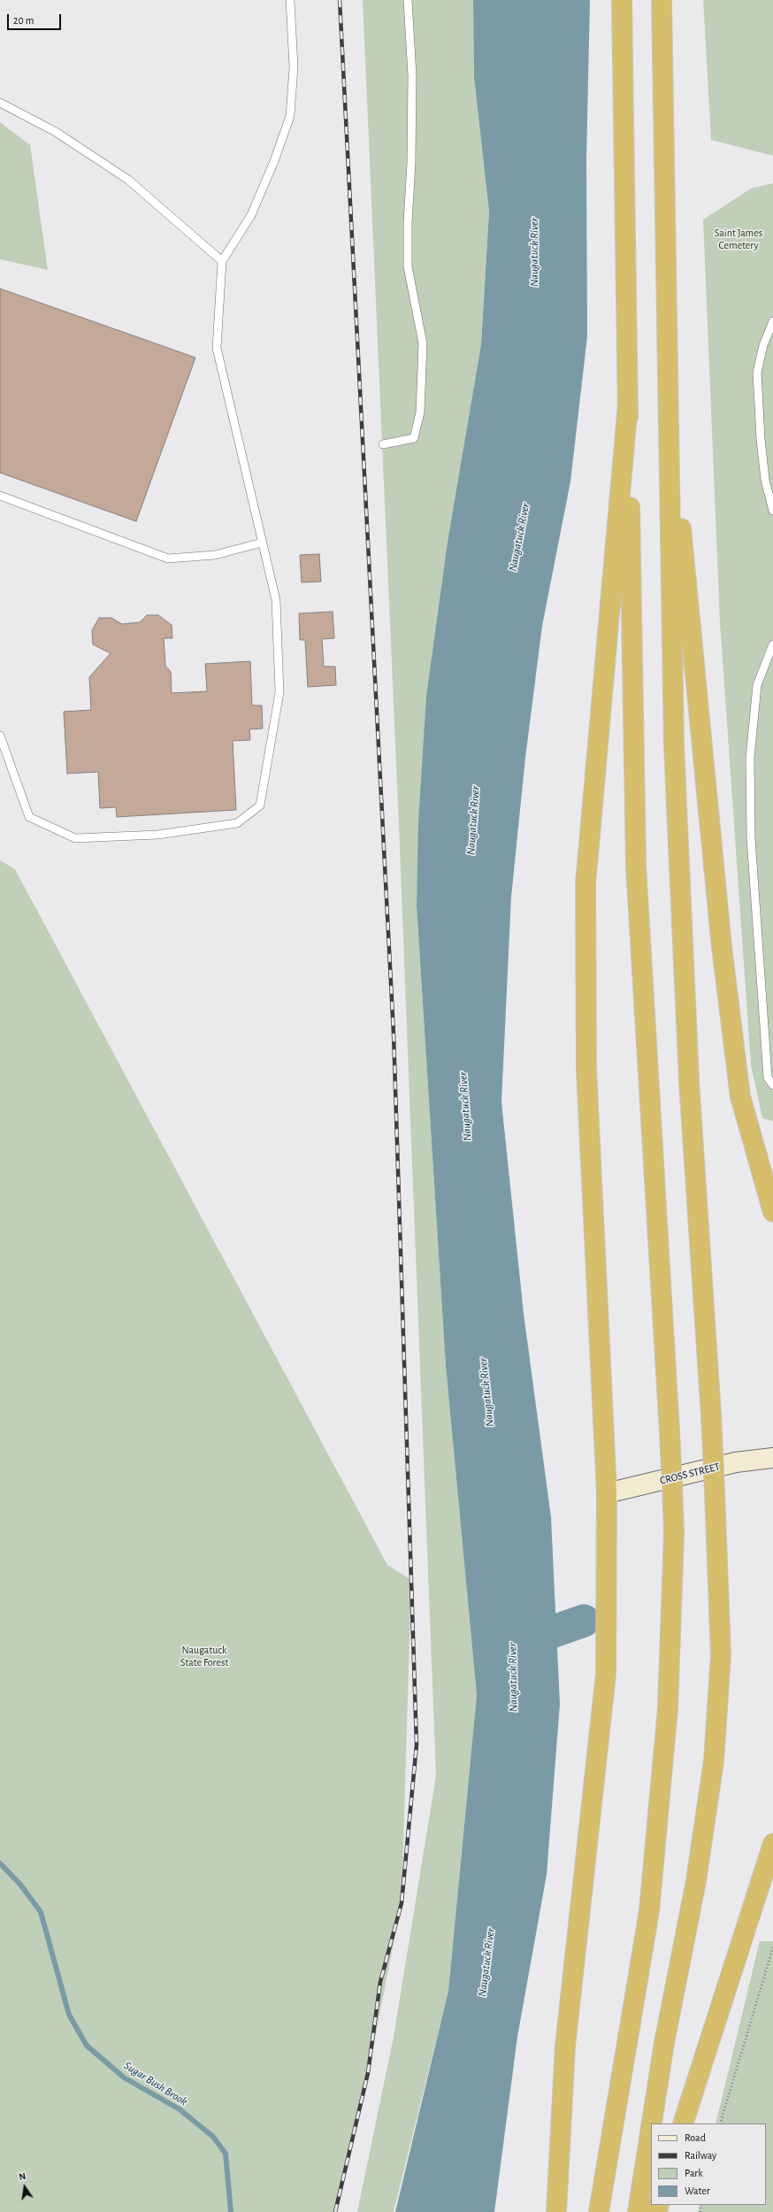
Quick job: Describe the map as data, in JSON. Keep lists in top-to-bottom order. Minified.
{"streets":{"street":["CROSS STREET"]},"water":["Naugatuck River","Sugar Bush Brook"],"parks":["Saint James Cemetery","Naugatuck State Forest"],"legend":["Road","Railway","Park","Water"],"scale_bar":"20 m","north":"top"}
